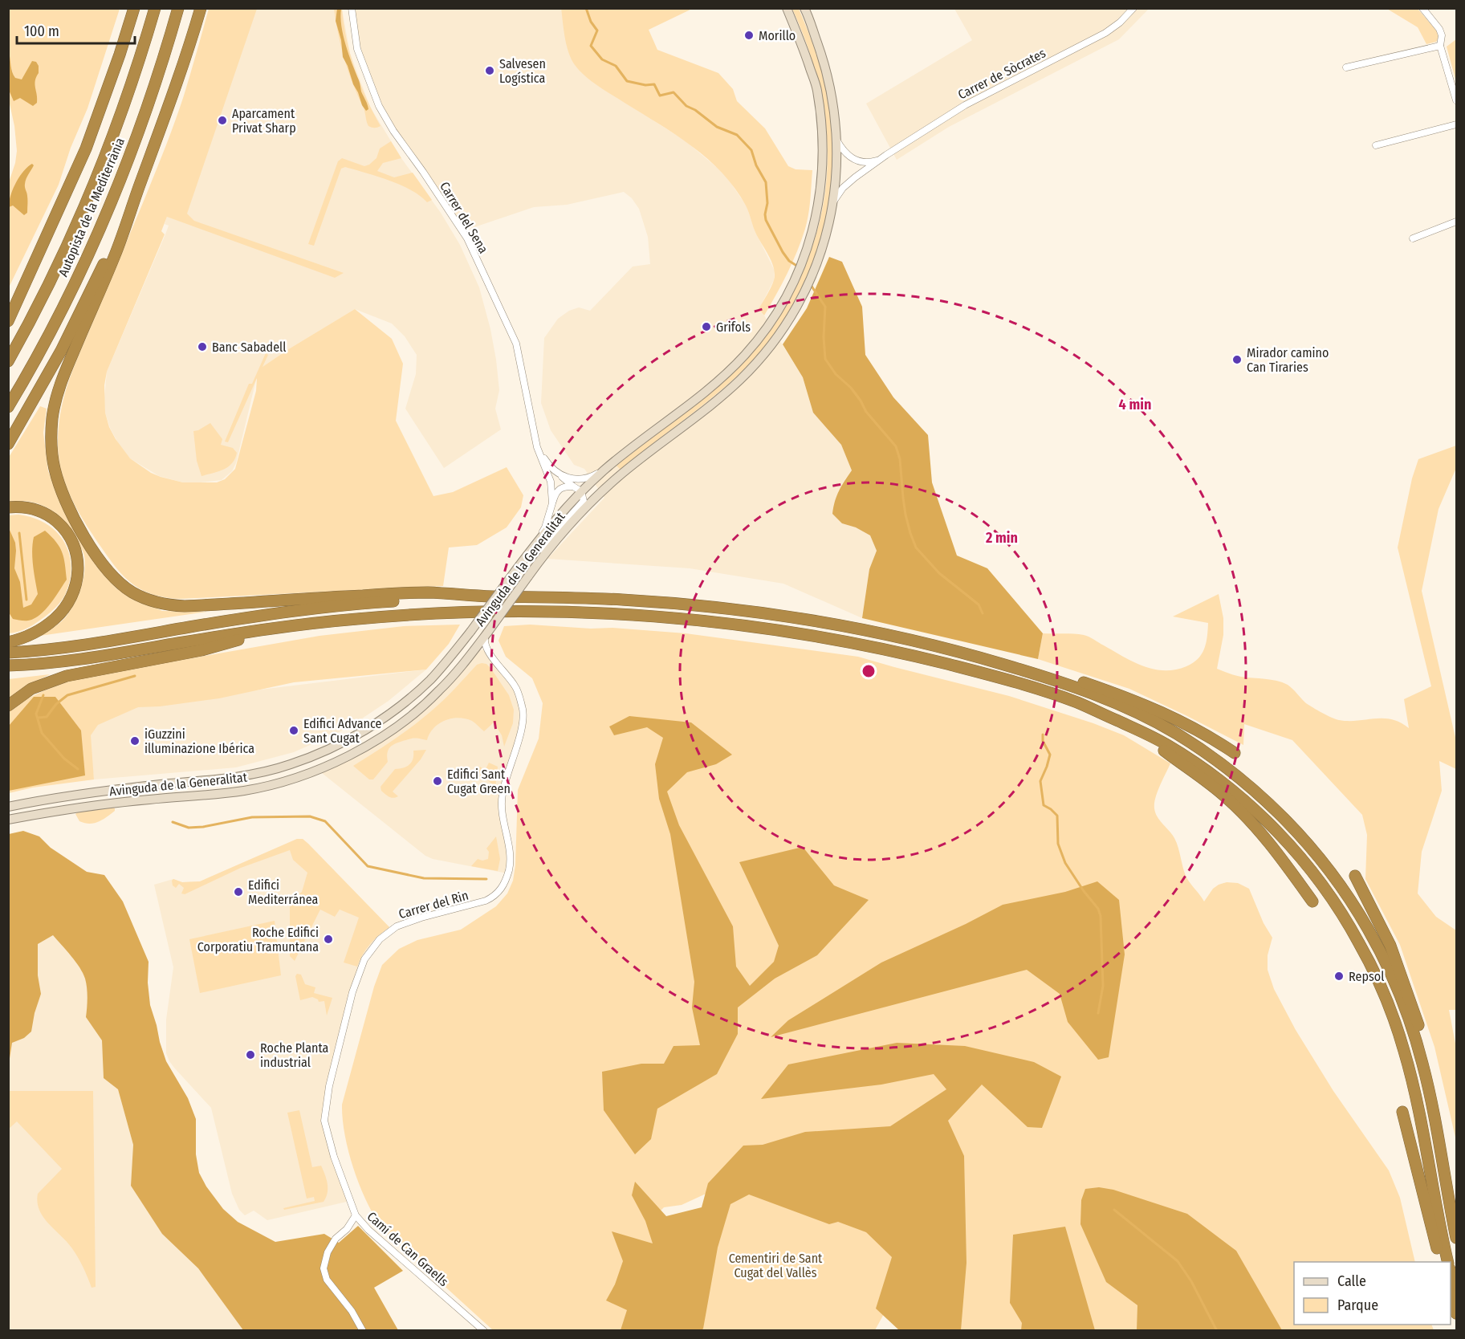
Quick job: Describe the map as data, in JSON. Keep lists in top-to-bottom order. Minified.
{"streets":{"highway":["Autopista de la Mediterrània"],"street":["Carrer de Sòcrates","Carrer del Sena","Avinguda de la Generalitat","Carrer del Rin","Camí de Can Graells"]},"crossings":[["Carrer de Sòcrates","Avinguda de la Generalitat"],["Carrer del Sena","Avinguda de la Generalitat"],["Avinguda de la Generalitat","Carrer del Rin"],["Carrer del Rin","Camí de Can Graells"]],"parks":["Cementiri de Sant Cugat del Vallès"],"places":["Morillo","Salvesen Logística","Aparcament Privat Sharp","Grifols","Banc Sabadell","Mirador camino Can Tiraries","Edifici Advance Sant Cugat","iGuzzini illuminazione Ibérica","Edifici Sant Cugat Green","Edifici Mediterránea","Roche Edifici Corporatiu Tramuntana","Repsol","Roche Planta industrial"],"legend":["Calle","Parque"],"scale_bar":"100 m","rings":["4 min","2 min"]}
